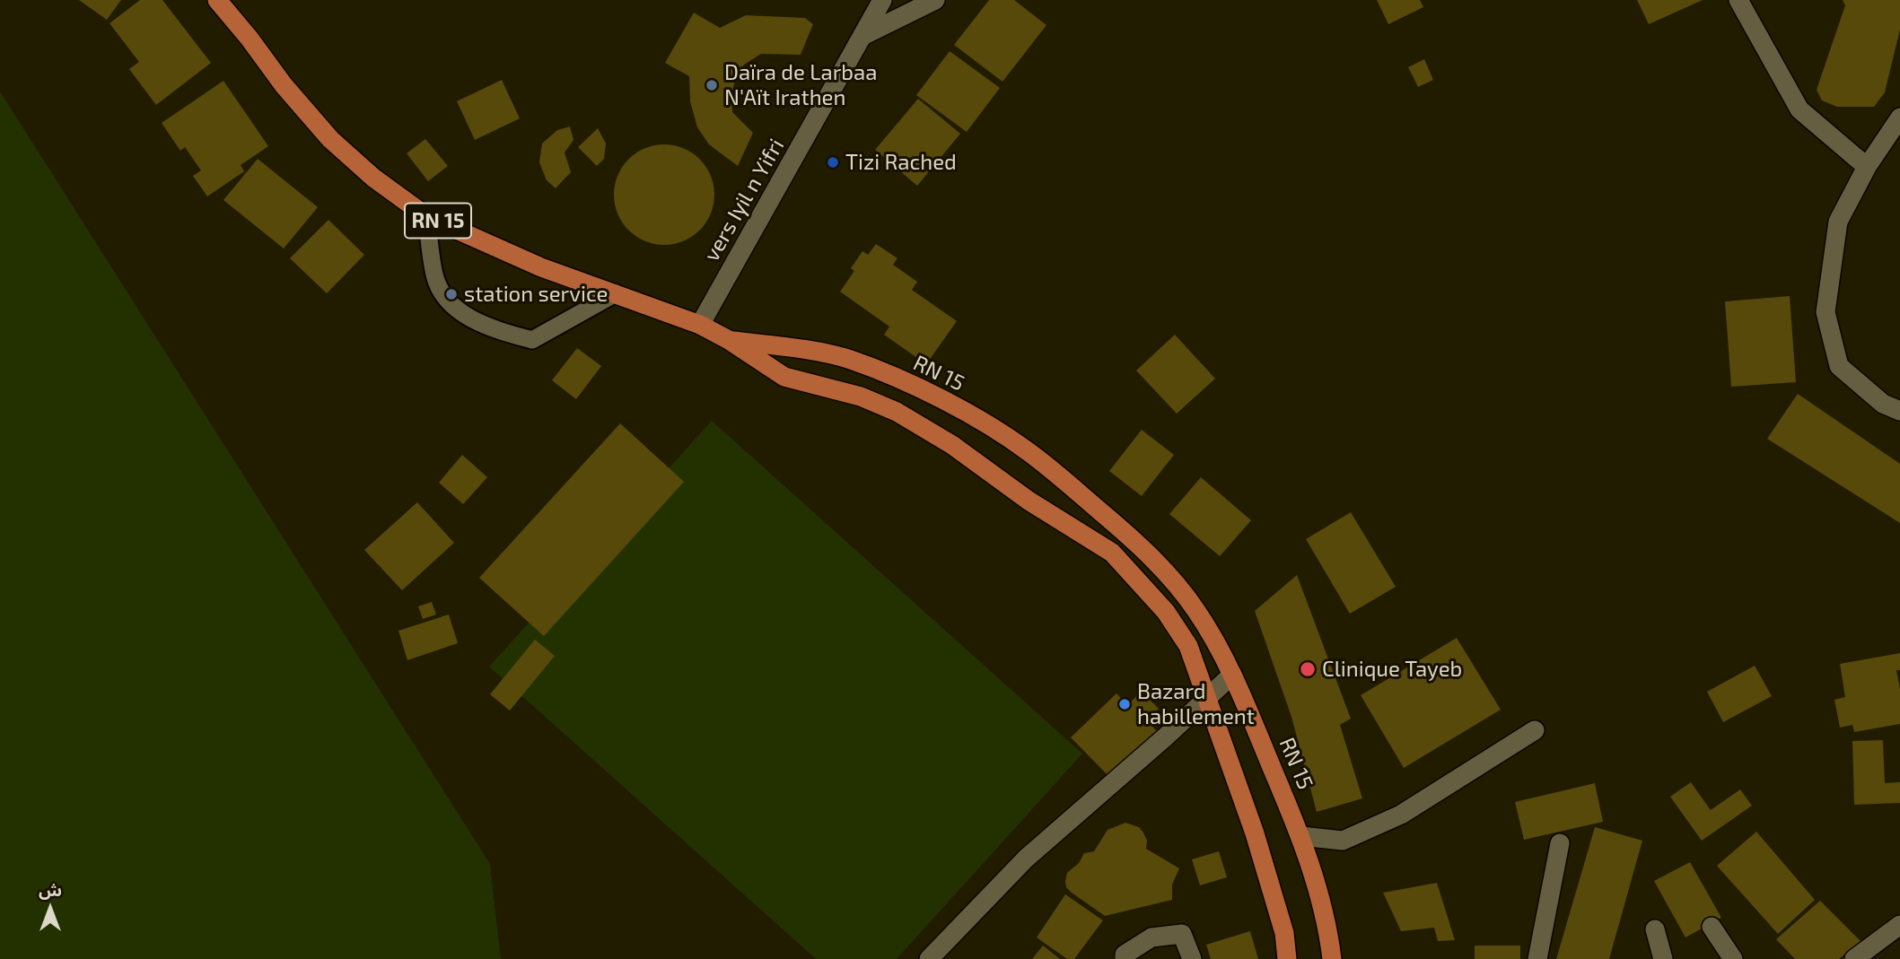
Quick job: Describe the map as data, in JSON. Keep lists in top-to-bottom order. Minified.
{"streets":{"main road":["RN 15"],"street":["vers Iγil n Yifri"]},"crossings":[["vers Iγil n Yifri","RN 15"]],"places":["Daïra de Larbaa N'Aït Irathen","Tizi Rached","station service","Clinique Tayeb","Bazard habillement"],"north":"top"}
